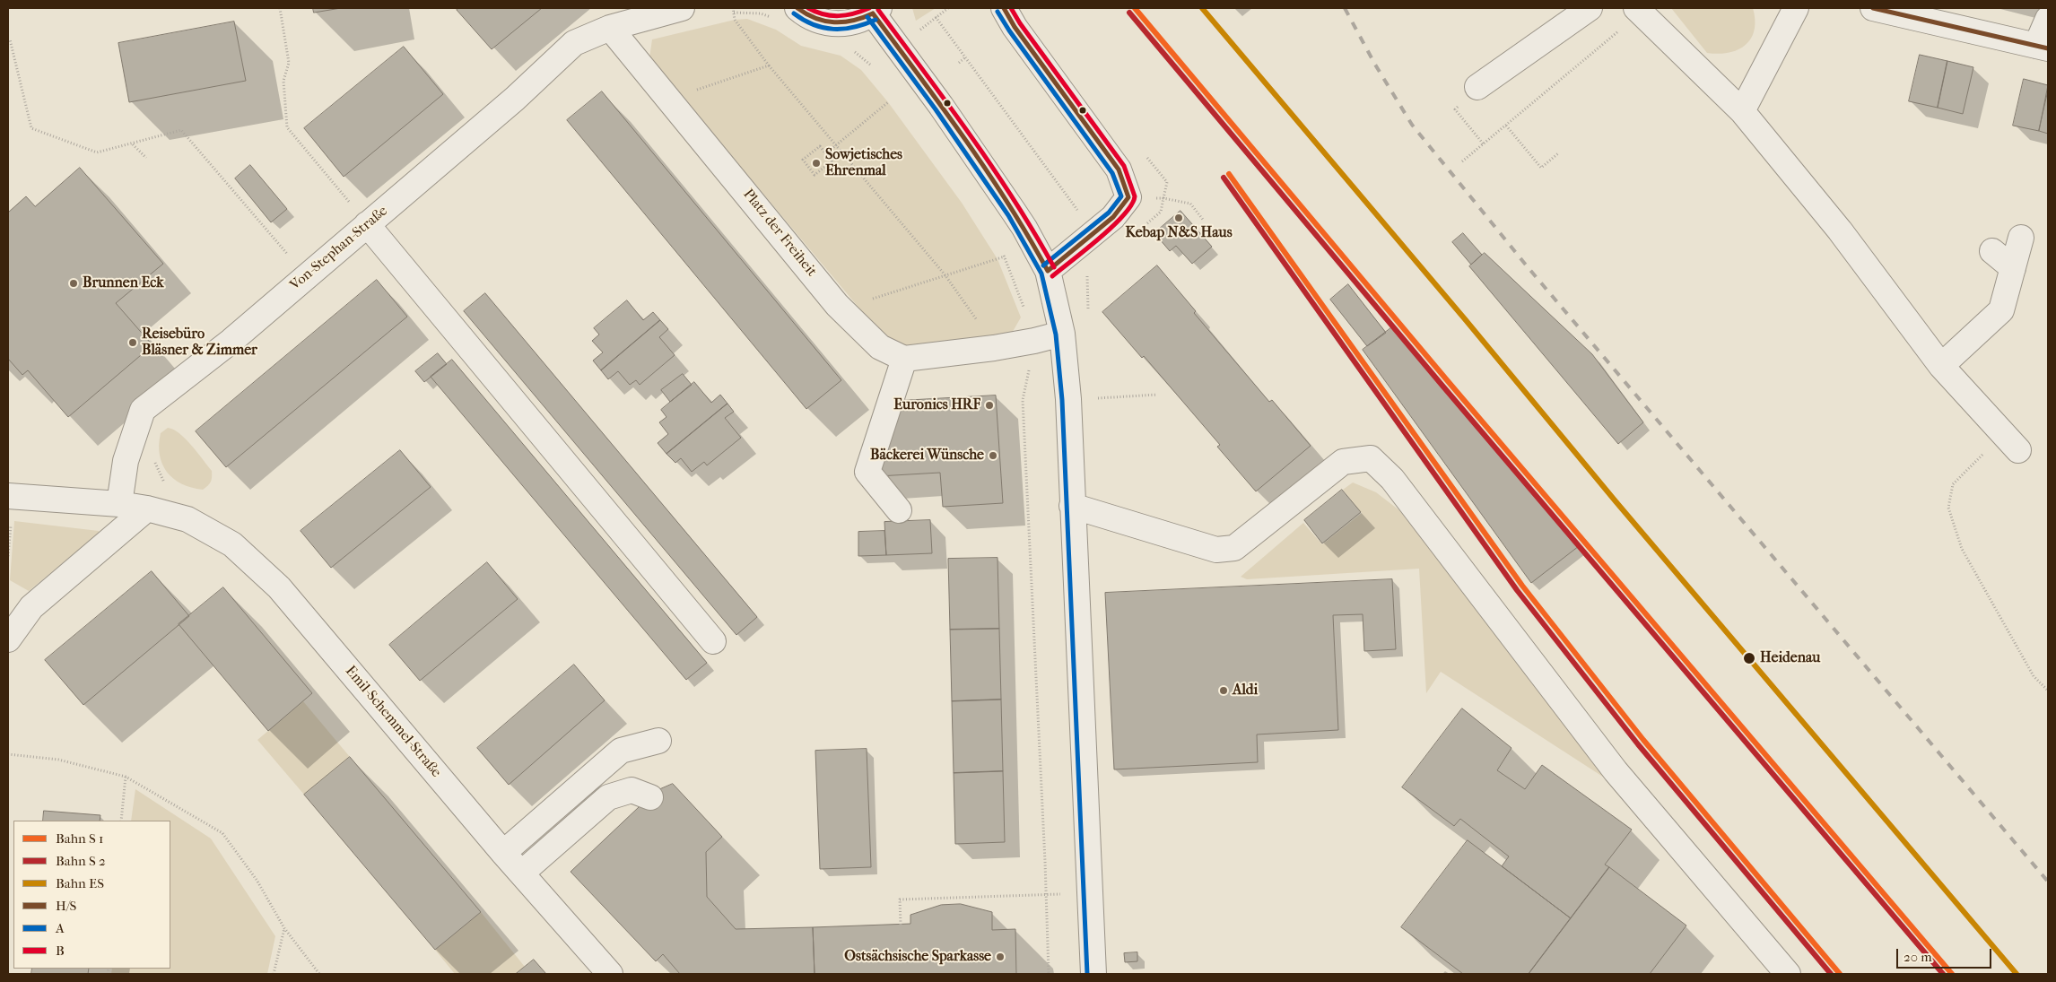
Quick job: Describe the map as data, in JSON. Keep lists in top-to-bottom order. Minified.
{"streets":{"street":["Platz der Freiheit","Von-Stephan-Straße","Emil-Schemmel-Straße"]},"crossings":[["Platz der Freiheit","Von-Stephan-Straße"],["Von-Stephan-Straße","Emil-Schemmel-Straße"]],"places":["Sowjetisches Ehrenmal","Kebap N&S Haus","Brunnen Eck","Reisebüro Bläsner & Zimmer","Euronics HRF","Bäckerei Wünsche","Heidenau","Aldi","Ostsächsische Sparkasse"],"lines":["rail line ES","transit line H/S","transit line B","transit line A"],"legend":["Bahn S 1","Bahn S 2","Bahn ES","H/S","A","B"],"scale_bar":"20 m"}
